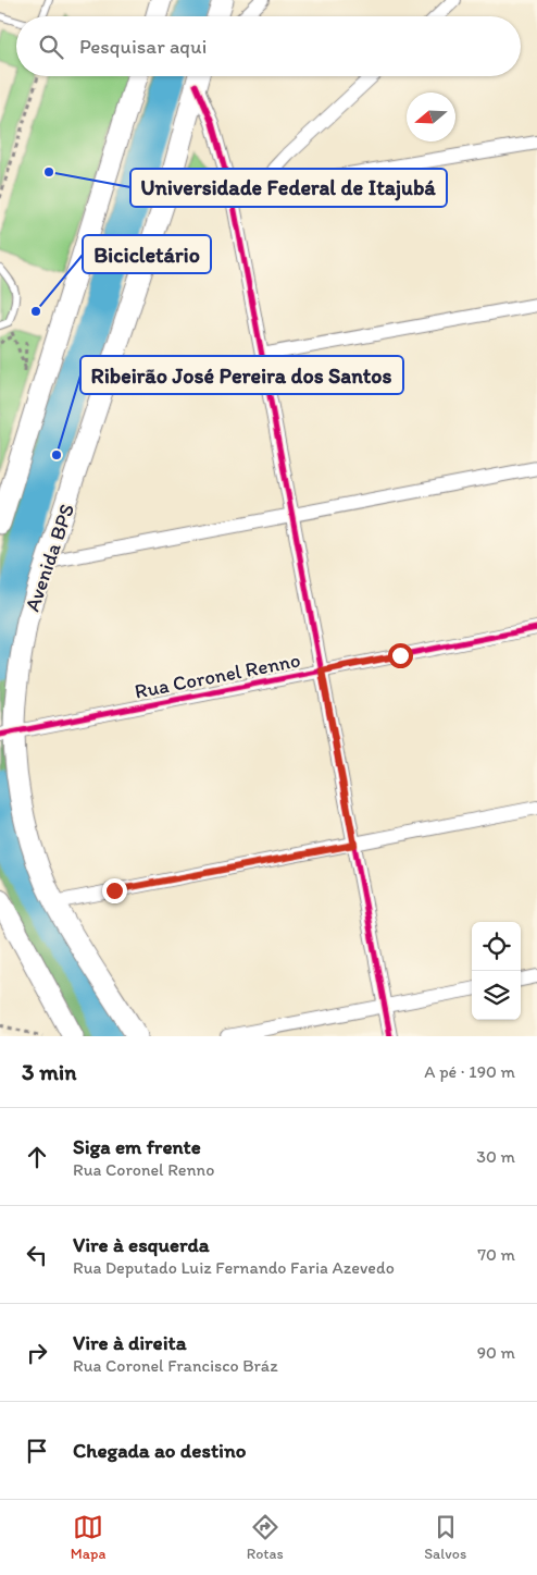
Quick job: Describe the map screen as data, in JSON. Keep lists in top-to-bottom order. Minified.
{"streets":{"main road":["Avenida BPS"],"street":["Rua Coronel Renno"]},"crossings":[["Avenida BPS","Rua Coronel Renno"]],"places":["Universidade Federal de Itajubá","Bicicletário","Ribeirão José Pereira dos Santos"],"north":"left","page":{"search":"Pesquisar aqui","heading":["3 min","A pé · 190 m"],"list":[["Siga em frente","Rua Coronel Renno","30 m"],["Vire à esquerda","Rua Deputado Luiz Fernando Faria Azevedo","70 m"],["Vire à direita","Rua Coronel Francisco Bráz","90 m"],"Chegada ao destino"],"nav":["Mapa","Rotas","Salvos"]}}
